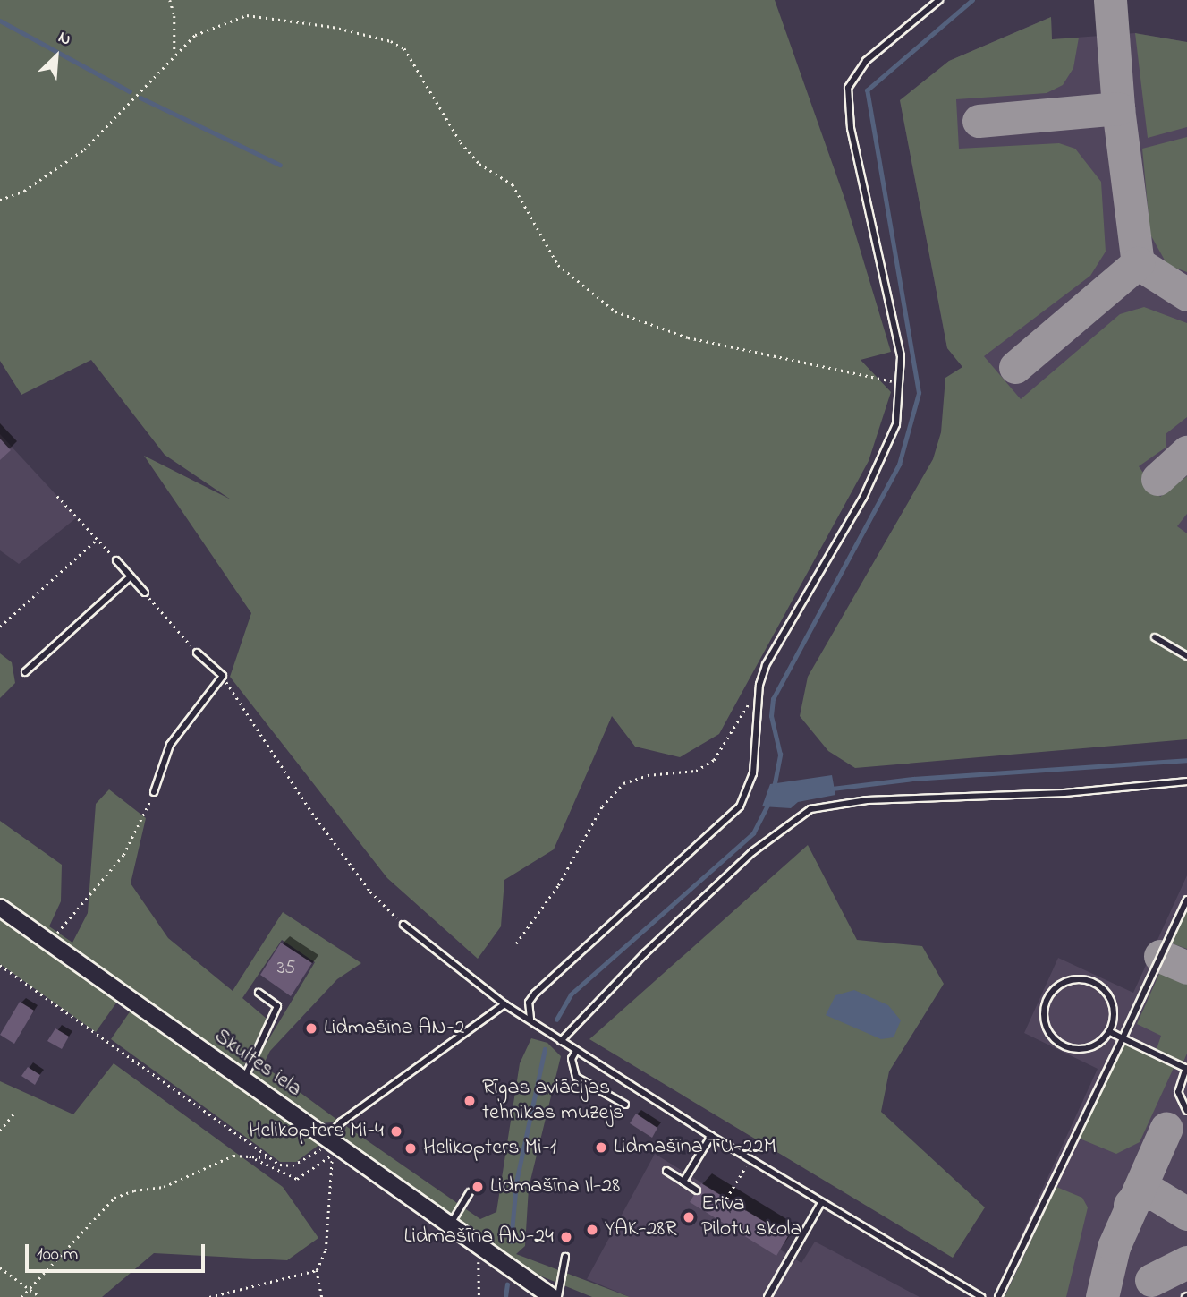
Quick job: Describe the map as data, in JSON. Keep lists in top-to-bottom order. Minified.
{"streets":{"main road":["Skultes iela"]},"places":["Lidmašīna AN-2","Rīgas aviācijas tehnikas muzejs","Helikopters Mi-4","Lidmašīna TU-22M","Helikopters Mi-1","Lidmašīna Il-28","Eriva Pilotu skola","YAK-28R","Lidmašīna AN-24"],"house_numbers":["35"],"scale_bar":"100 m","north":"top right"}
